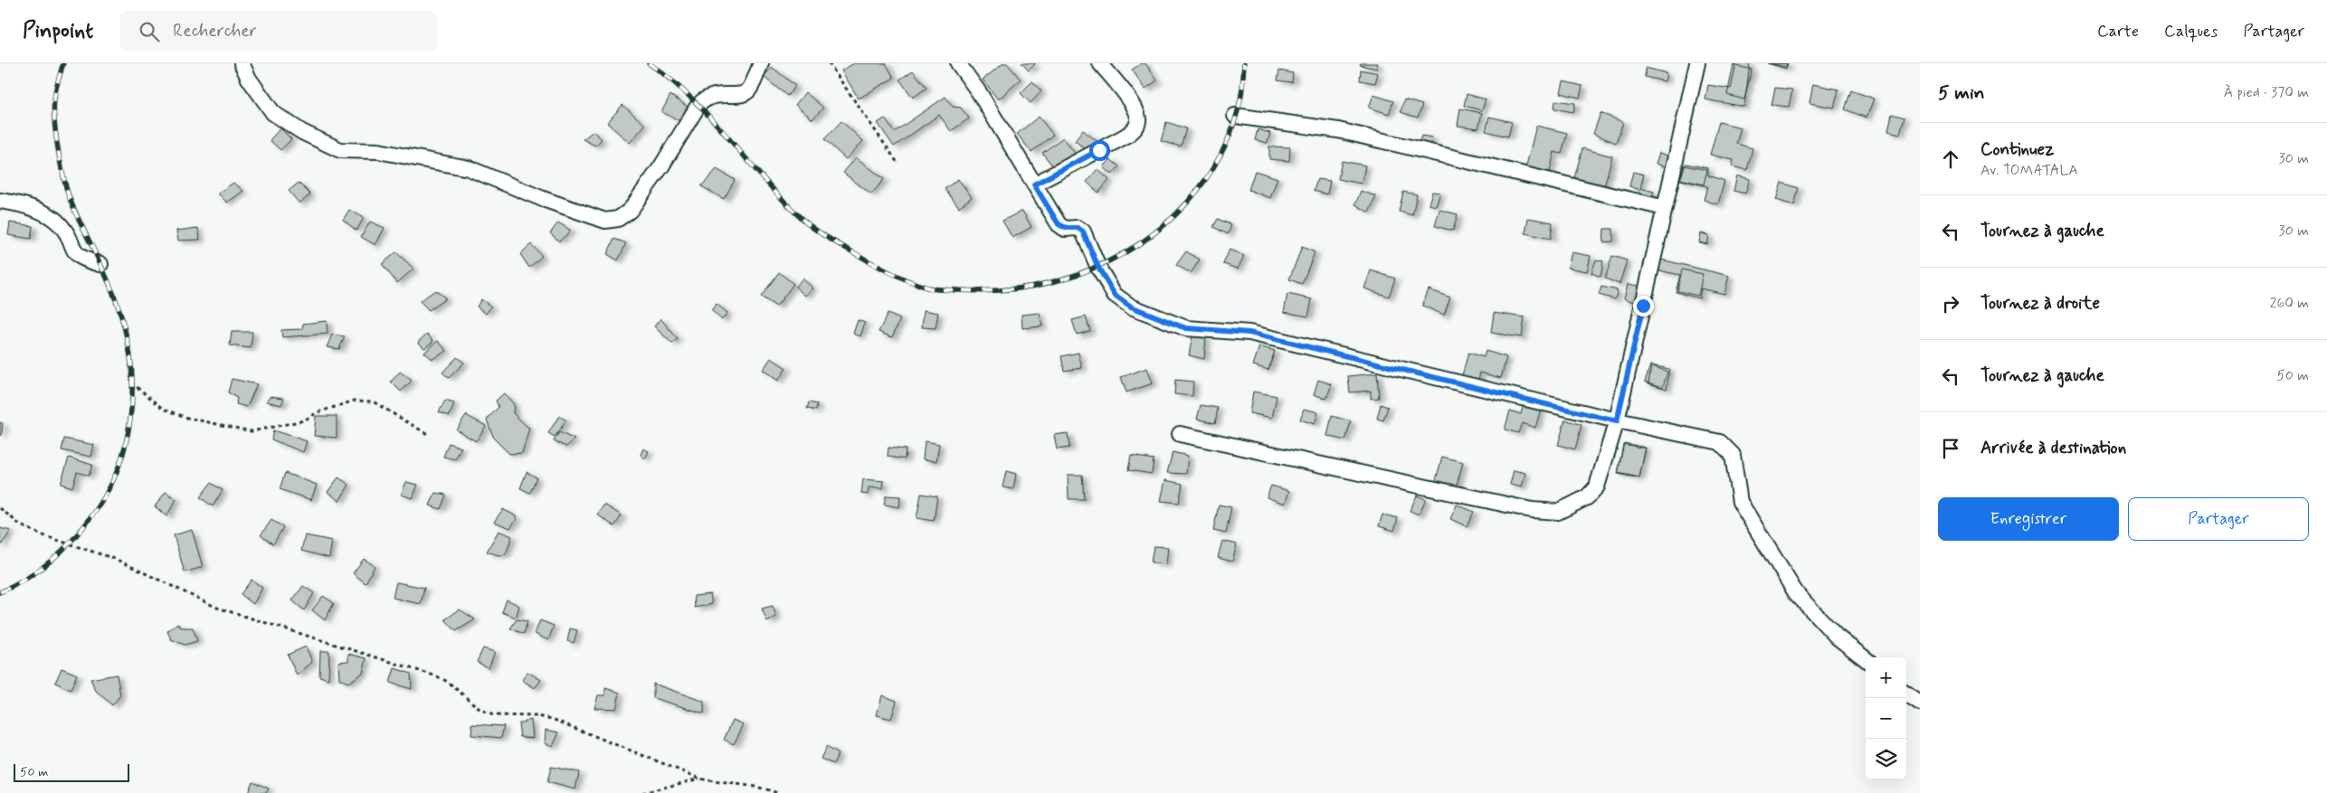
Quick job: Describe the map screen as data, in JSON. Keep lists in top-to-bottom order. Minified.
{"scale_bar":"50 m","page":{"header":"Pinpoint","search":"Rechercher","nav":["Carte","Calques","Partager"],"heading":["5 min","À pied · 370 m"],"list":[["Continuez","Av. TOMATALA","30 m"],["Tournez à gauche","30 m"],["Tournez à droite","260 m"],["Tournez à gauche","50 m"],"Arrivée à destination"],"buttons":["Enregistrer","Partager"],"map_buttons":["+","−"],"scale":"50 m"}}
